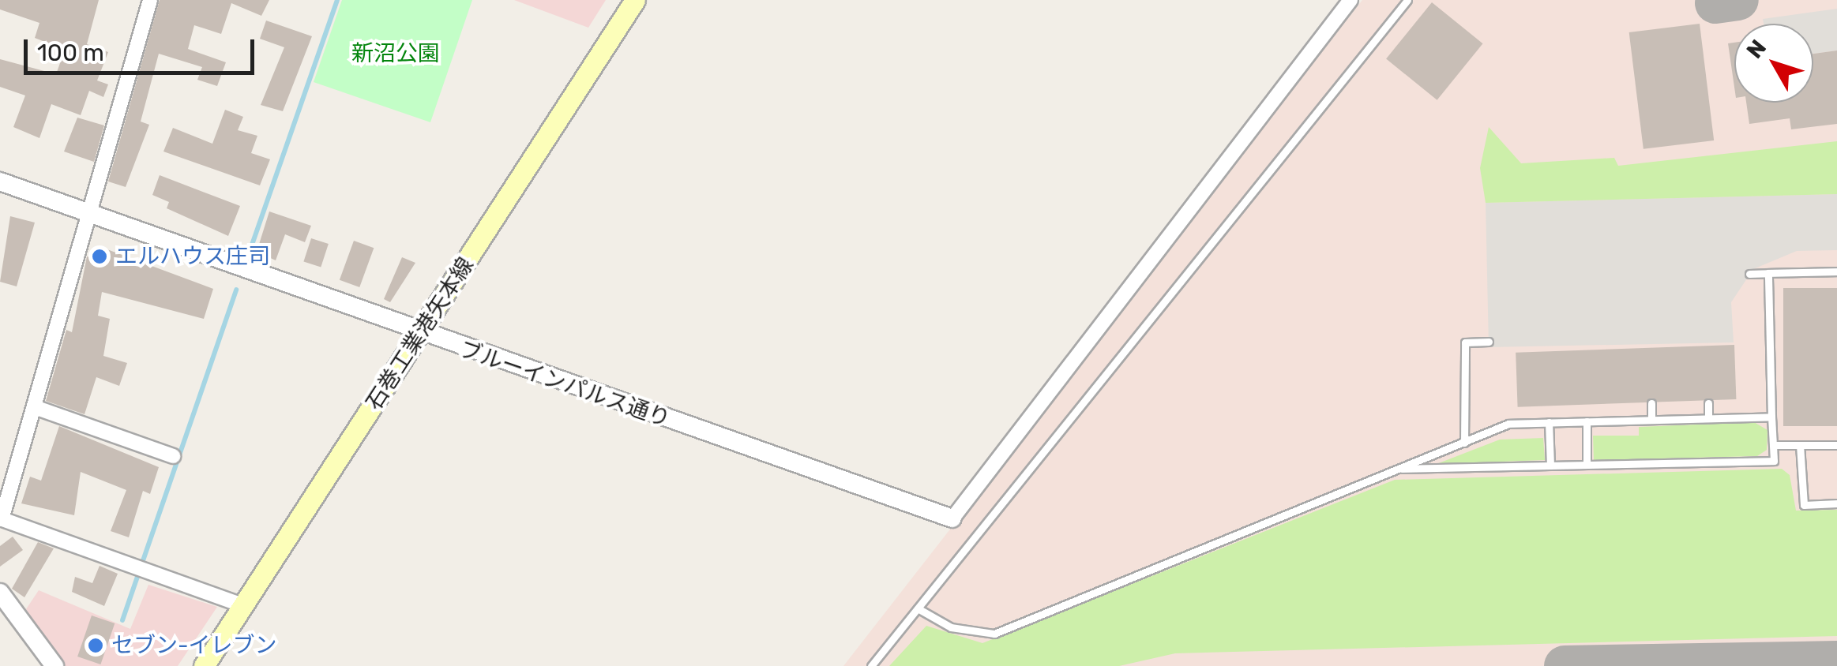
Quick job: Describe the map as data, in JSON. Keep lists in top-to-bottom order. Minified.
{"streets":{"main road":["石巻工業港矢本線"],"street":["ブルーインパルス通り"]},"crossings":[["石巻工業港矢本線","ブルーインパルス通り"]],"parks":["新沼公園"],"places":["エルハウス庄司","セブン-イレブン"],"scale_bar":"100 m","north":"top left"}
